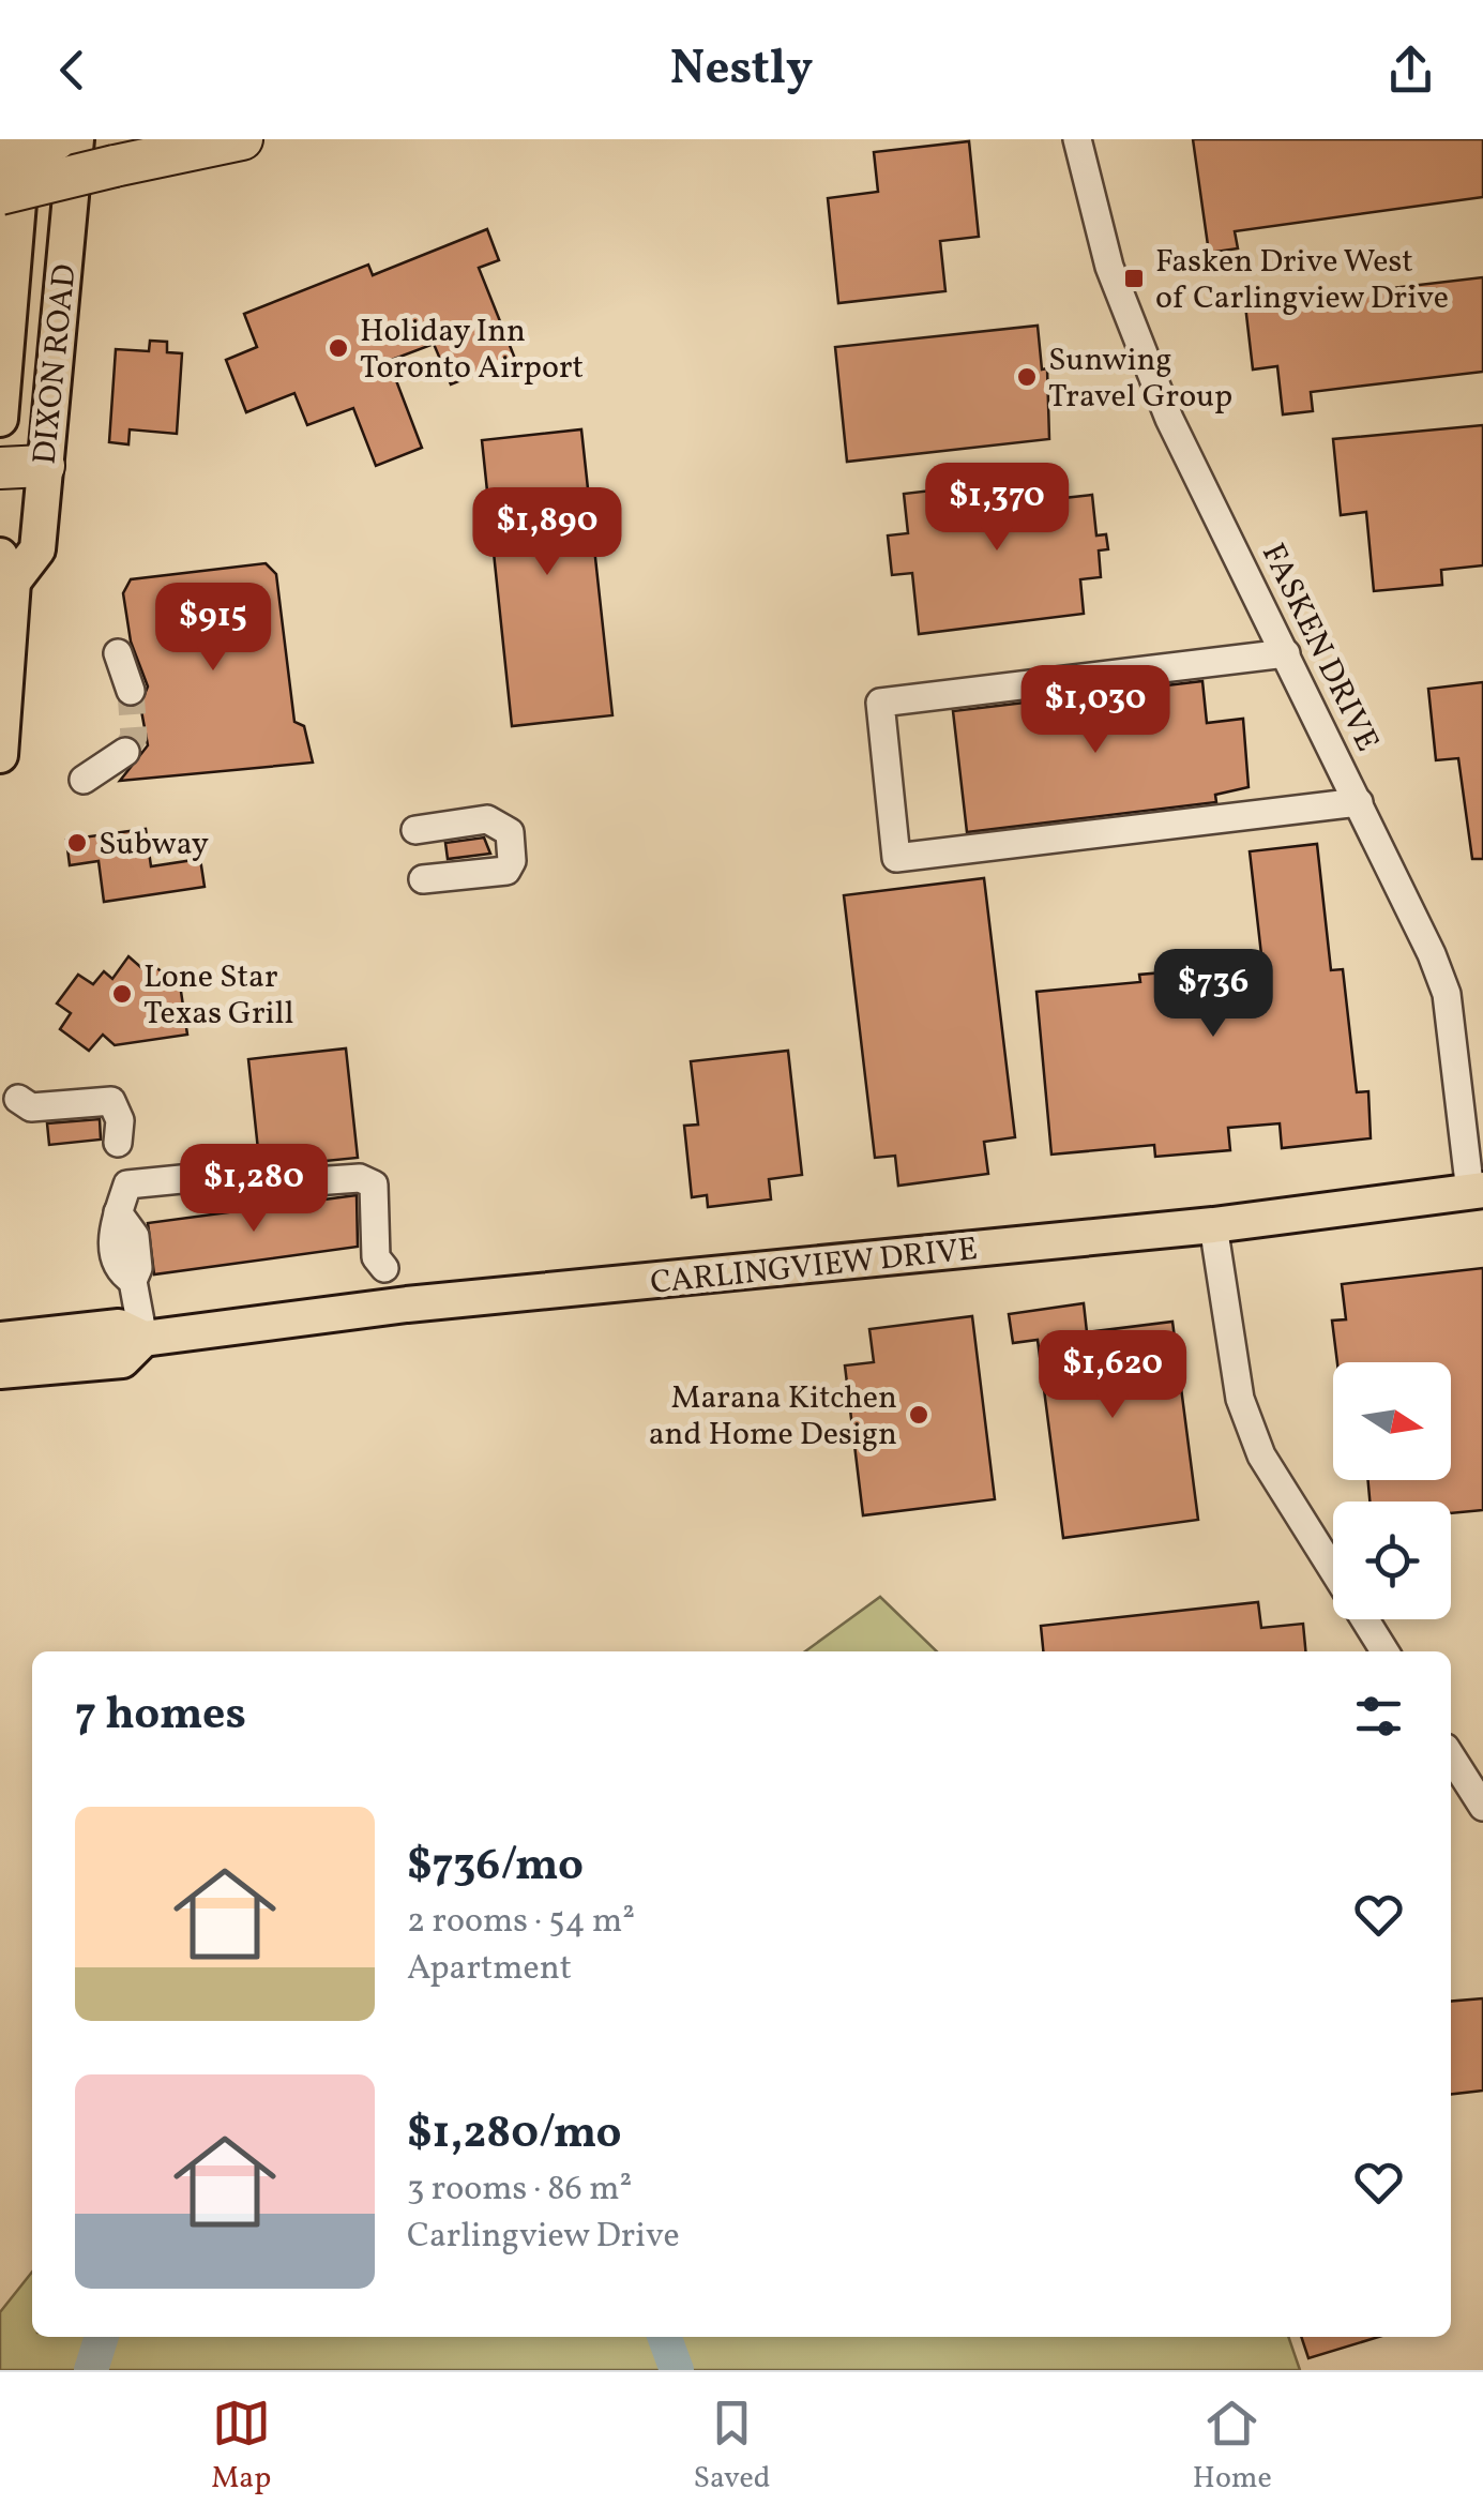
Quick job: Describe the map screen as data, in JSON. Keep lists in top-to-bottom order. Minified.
{"streets":{"main road":["DIXON ROAD","CARLINGVIEW DRIVE"],"street":["FASKEN DRIVE"]},"crossings":[["FASKEN DRIVE","CARLINGVIEW DRIVE"]],"places":{"transit":["Fasken Drive West of Carlingview Drive"],"other":["Holiday Inn Toronto Airport","Sunwing Travel Group","Subway","Lone Star Texas Grill","Marana Kitchen and Home Design"]},"north":"right","page":{"header":"Nestly","price":["$1,370","$1,890","$915","$1,030","$736","$1,280","$1,620"],"heading":"7 homes","list":[{"name":"$736/mo","note":"2 rooms · 54 m² · Apartment"},{"name":"$1,280/mo","note":"3 rooms · 86 m² · Carlingview Drive"}],"tabs":["Map","Saved","Home"]}}
